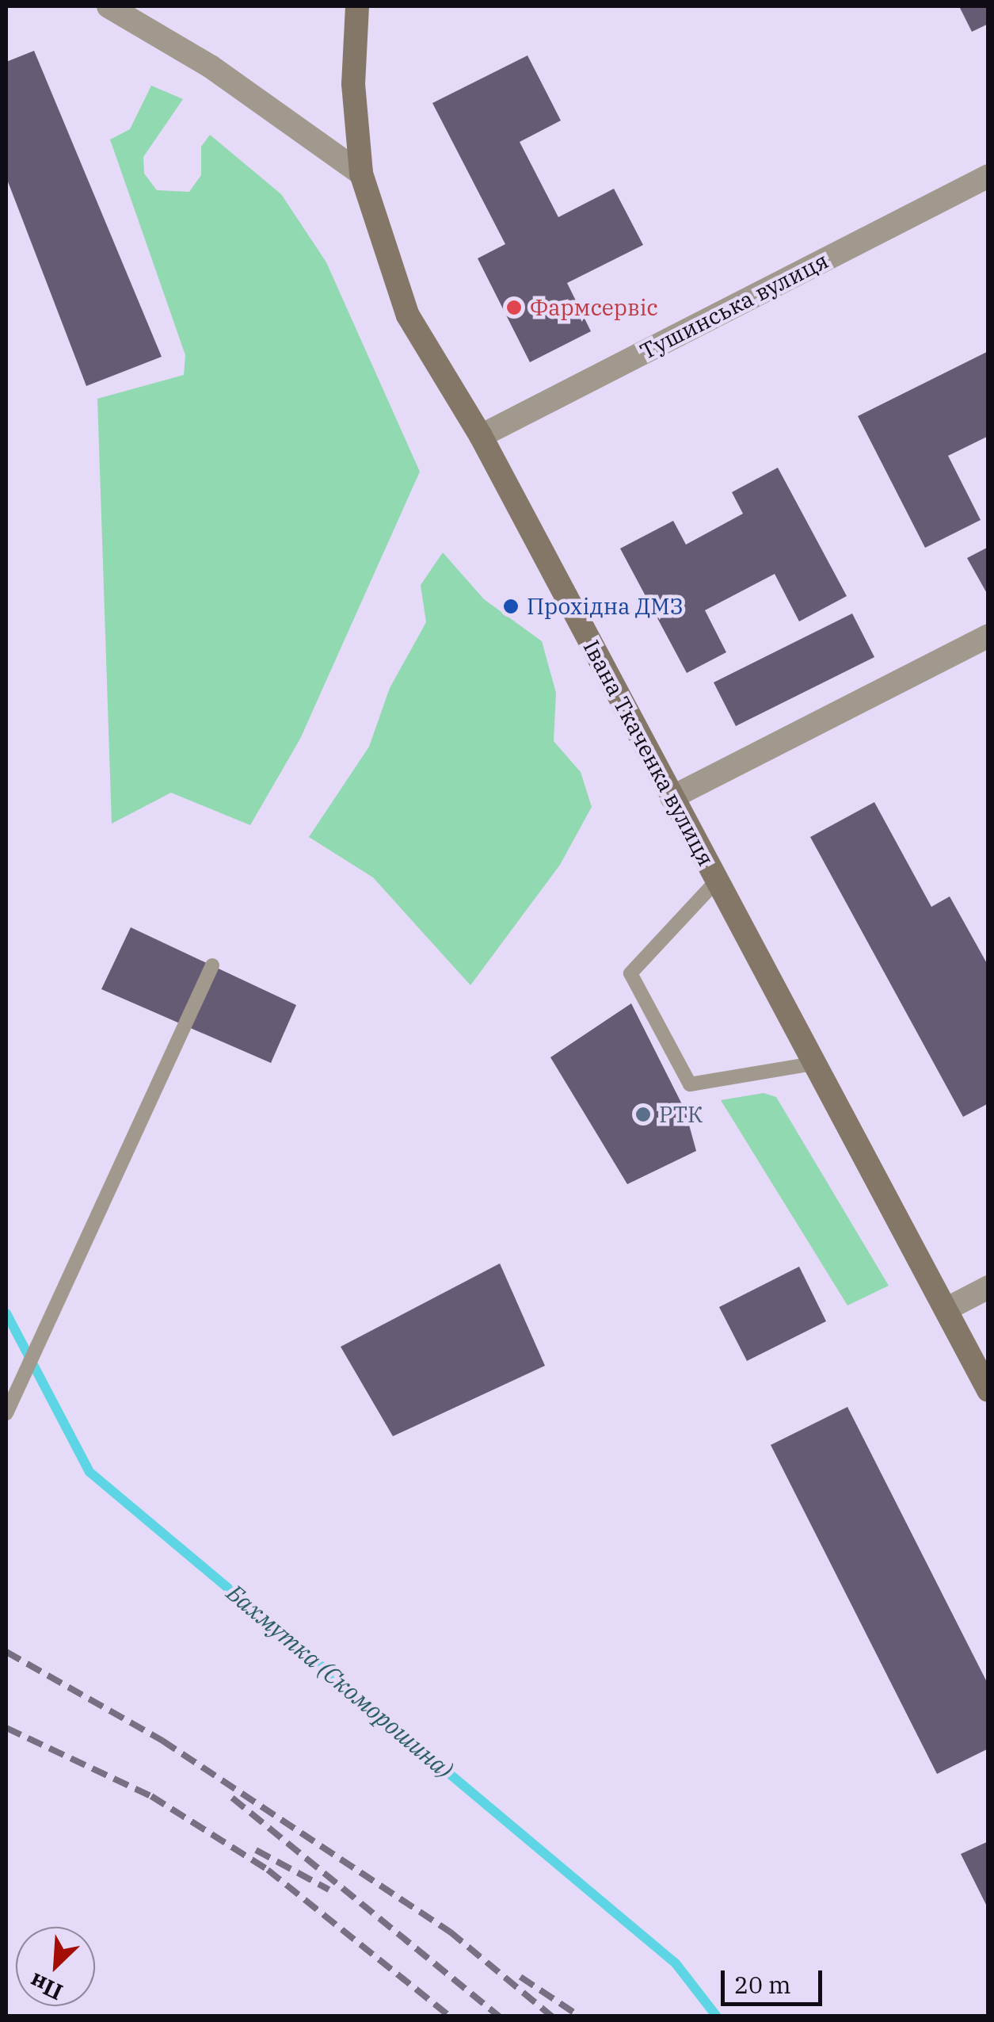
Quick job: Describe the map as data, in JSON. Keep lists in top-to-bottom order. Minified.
{"streets":{"main road":["Івана Ткаченка вулиця"],"street":["Тушинська вулиця"]},"crossings":[["Тушинська вулиця","Івана Ткаченка вулиця"]],"water":["Бахмутка (Скоморошина)"],"places":["Фармсервіс","Прохідна ДМЗ","РТК"],"scale_bar":"20 m","north":"bottom left"}
